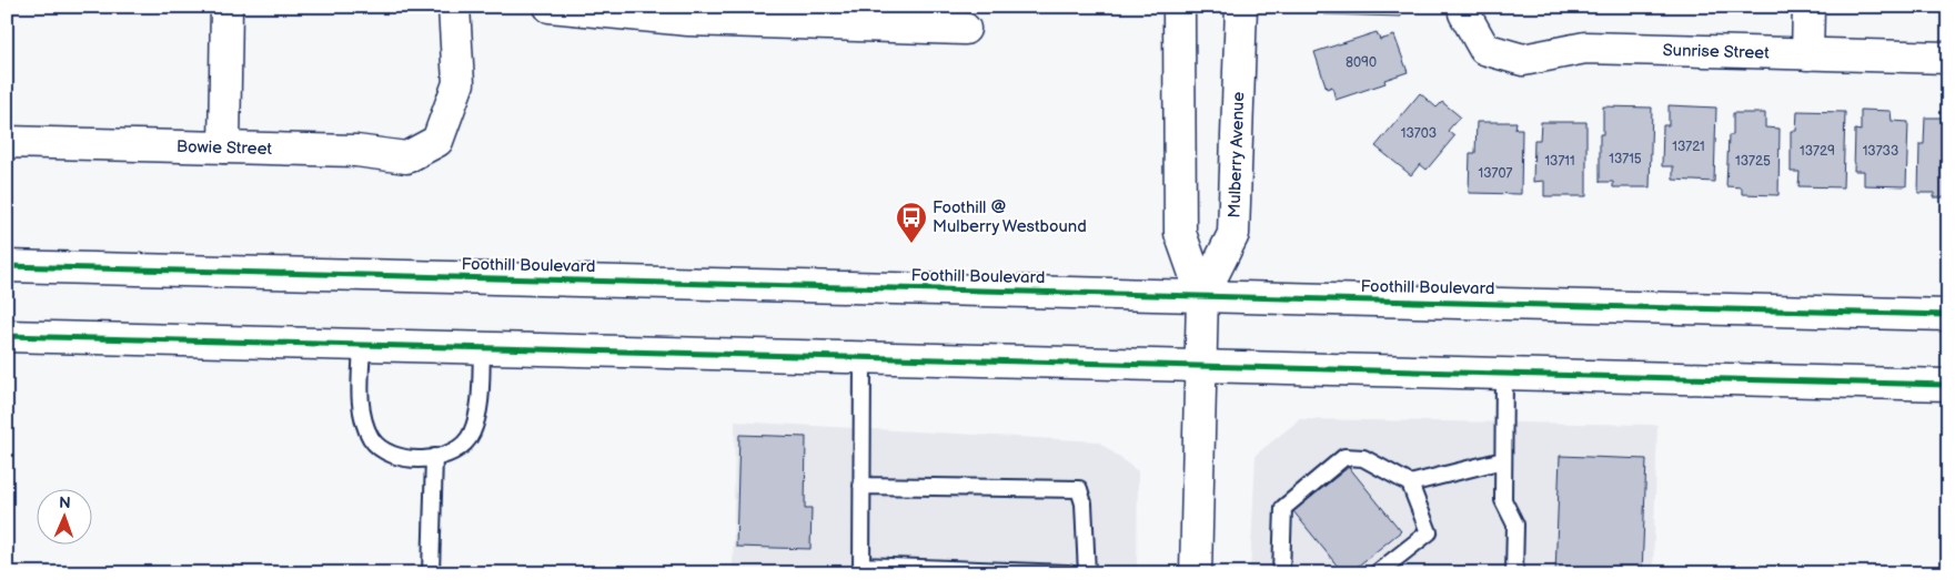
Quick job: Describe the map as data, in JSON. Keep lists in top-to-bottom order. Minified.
{"streets":{"main road":["Sunrise Street","Bowie Street","Mulberry Avenue","Foothill Boulevard"]},"crossings":[["Mulberry Avenue","Foothill Boulevard"]],"places":{"bus stop":["Foothill @ Mulberry Westbound"]},"house_numbers":["8090","13703","13721","13729","13733","13715","13711","13725","13707"],"north":"top"}
